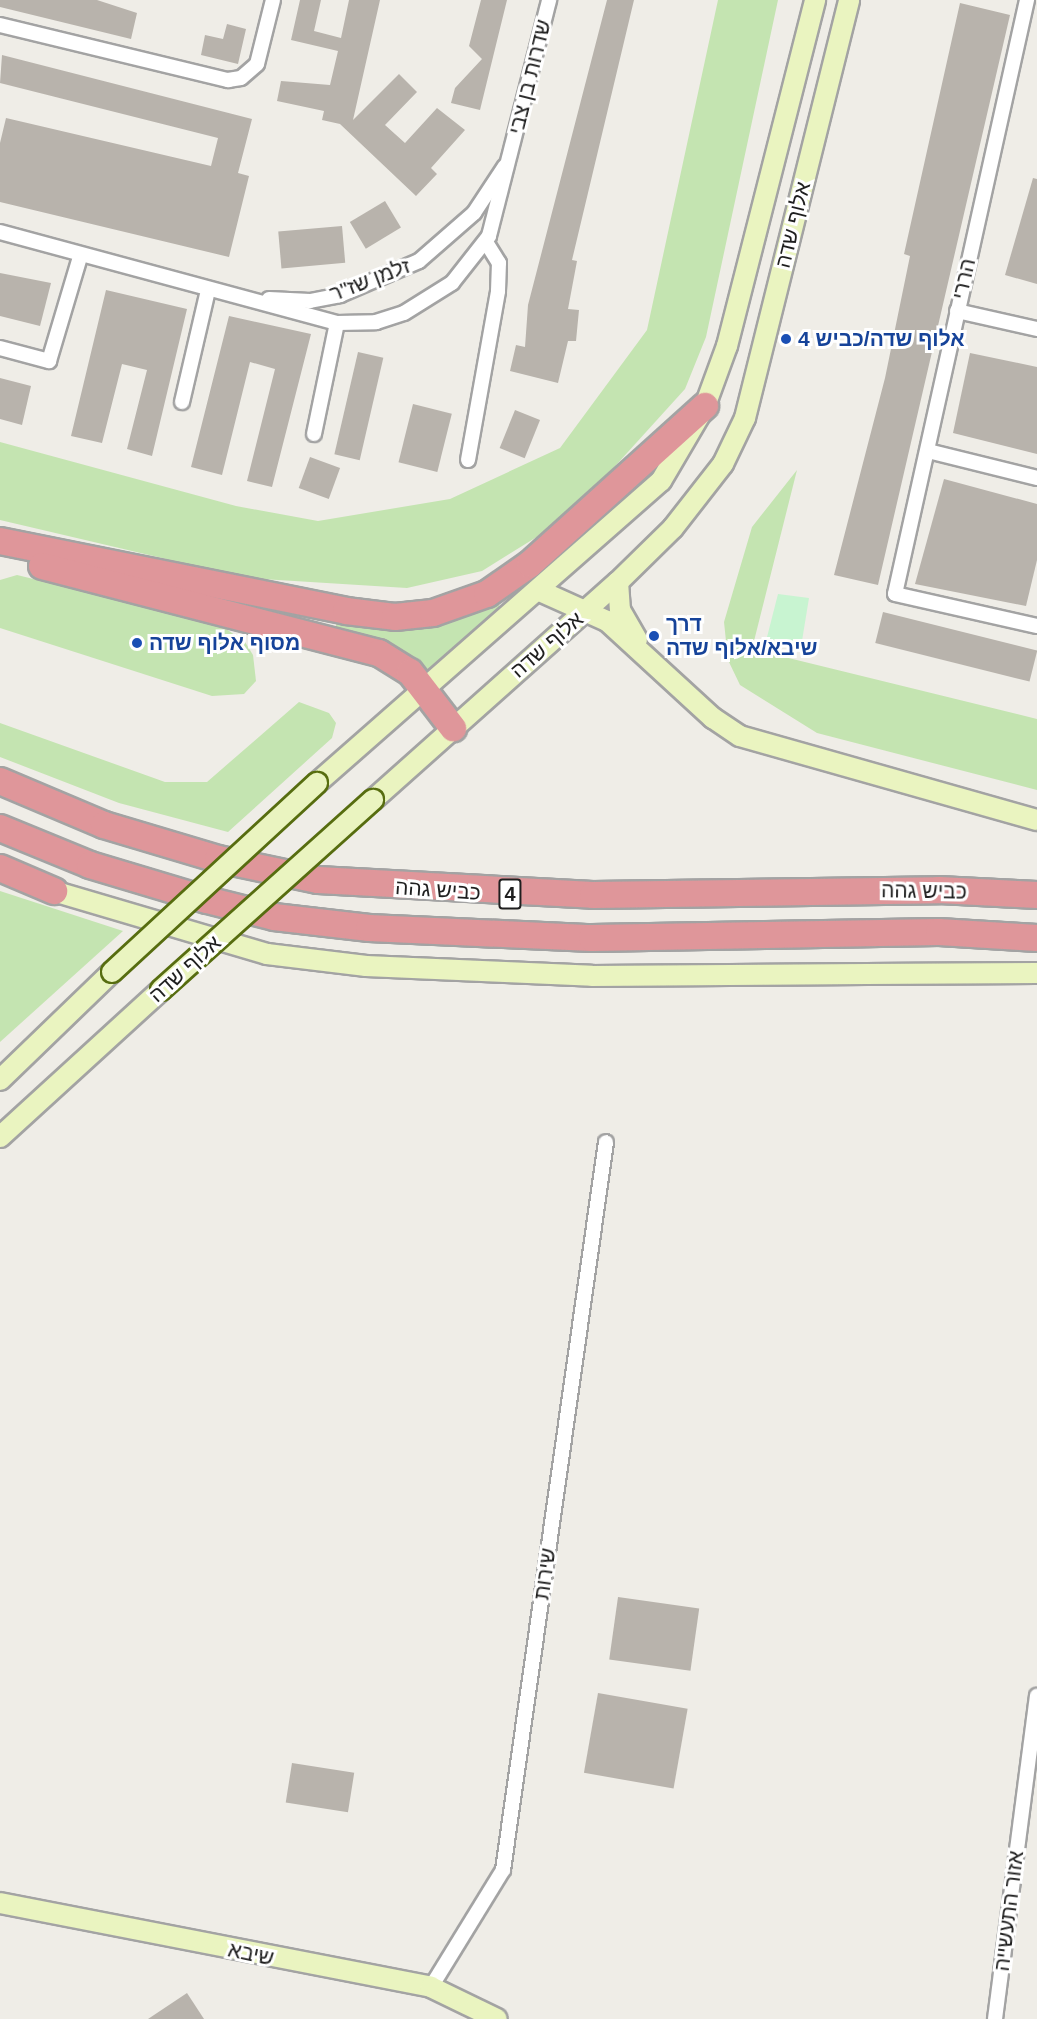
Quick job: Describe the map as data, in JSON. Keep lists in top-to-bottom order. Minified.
{"streets":{"highway":["כביש גהה","4"],"main road":["אלוף שדה","שיבא"],"street":["שדרות בן צבי","הררי","זלמן שז\"ר","שירות","אזור התעשייה"]},"crossings":[["שדרות בן צבי","זלמן שז\"ר"],["שירות","שיבא"]],"places":["אלוף שדה/כביש 4","דרך שיבא/אלוף שדה","מסוף אלוף שדה"]}
